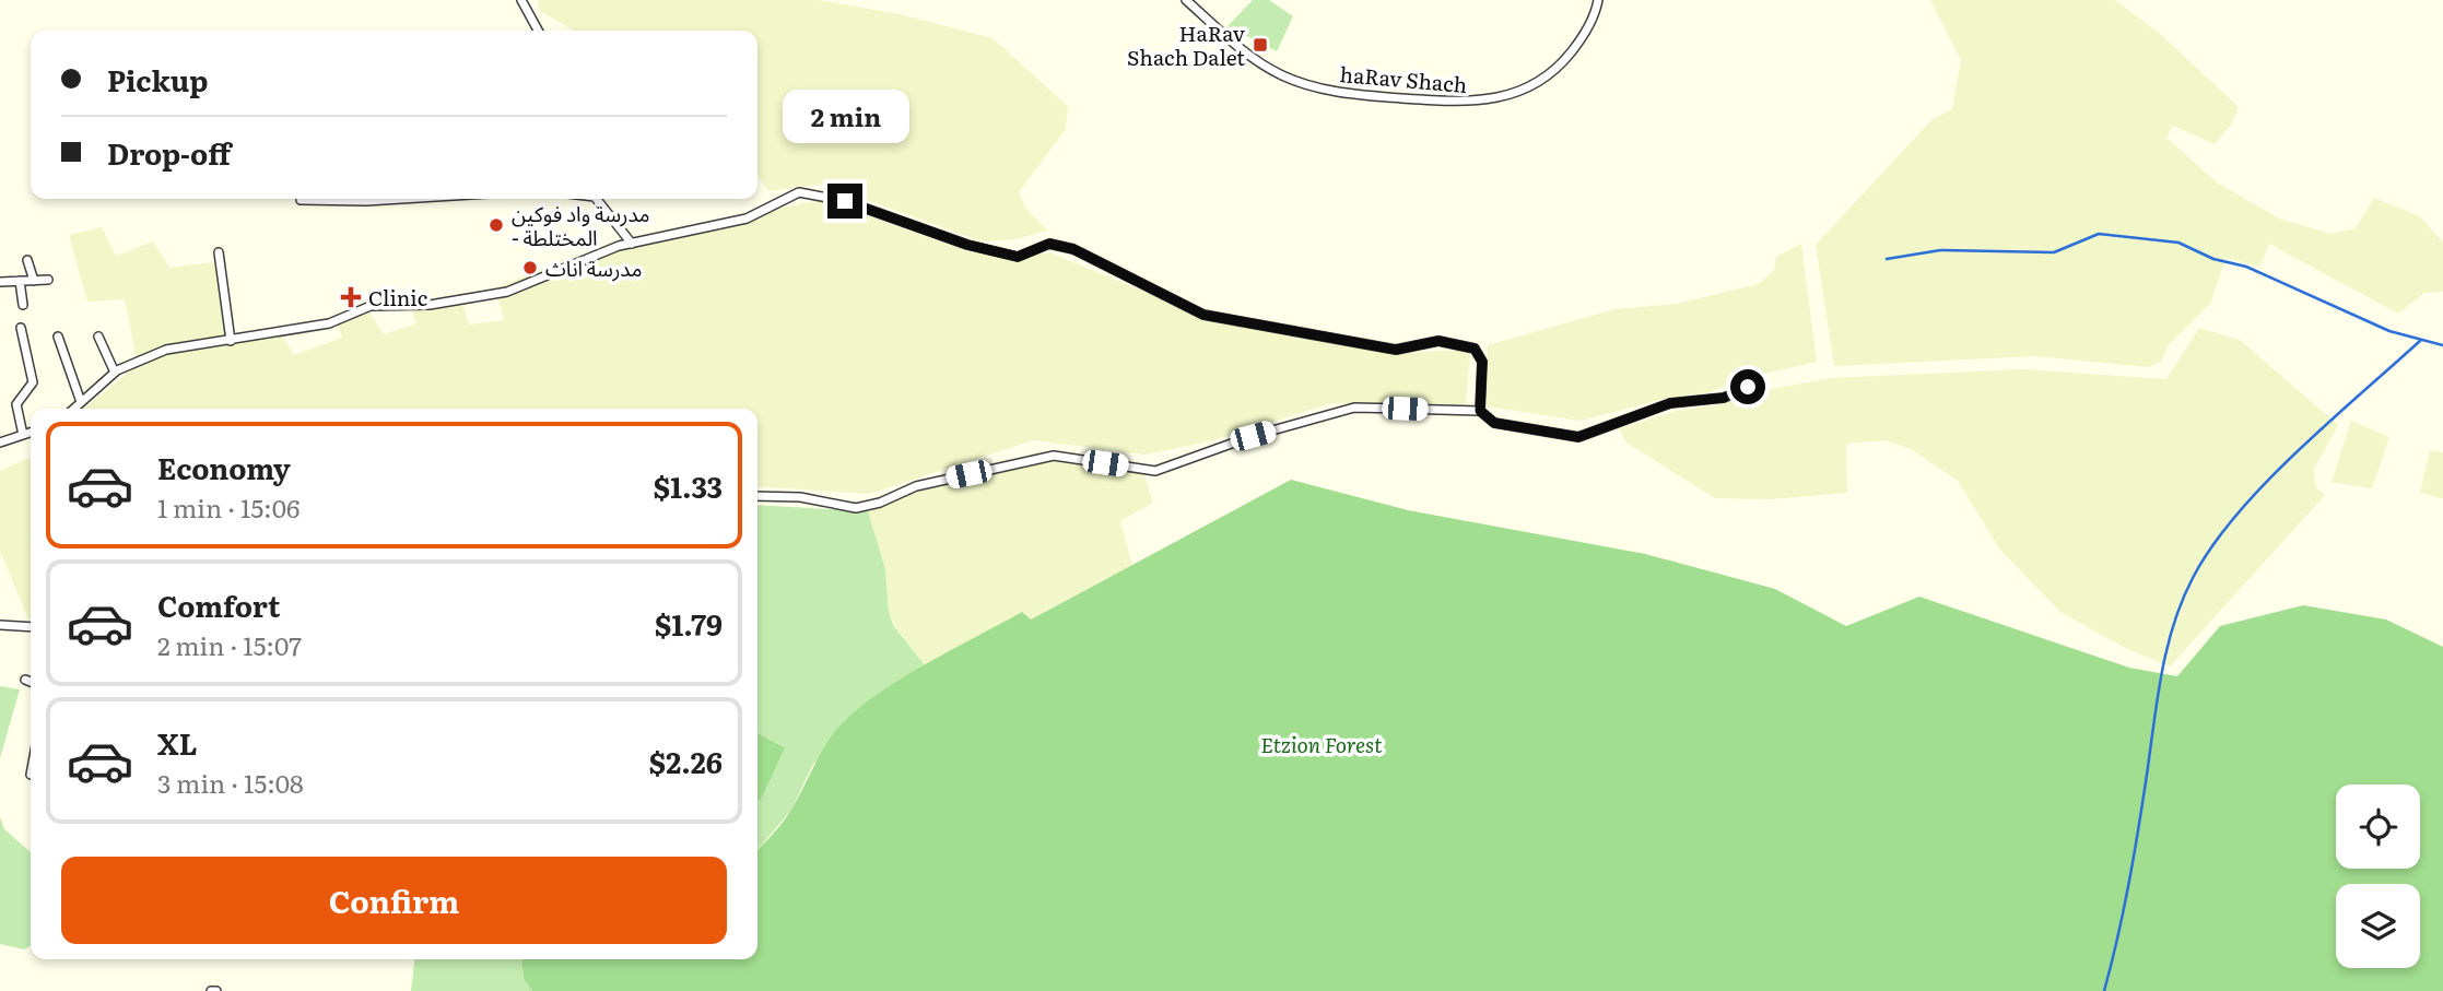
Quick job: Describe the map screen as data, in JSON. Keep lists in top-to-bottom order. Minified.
{"streets":{"street":["haRav Shach"]},"parks":["Etzion Forest"],"places":{"transit":["HaRav Shach Dalet"],"other":["مدرسة واد فوكين - المختلطة","مدرسة اناث"],"health":["Clinic"]},"page":{"banner":["Pickup","Drop-off"],"bubble":"2 min","list":[{"name":"Economy","note":"1 min · 15:06","value":"$1.33"},{"name":"Comfort","note":"2 min · 15:07","value":"$1.79"},{"name":"XL","note":"3 min · 15:08","value":"$2.26"}],"buttons":"Confirm"}}
